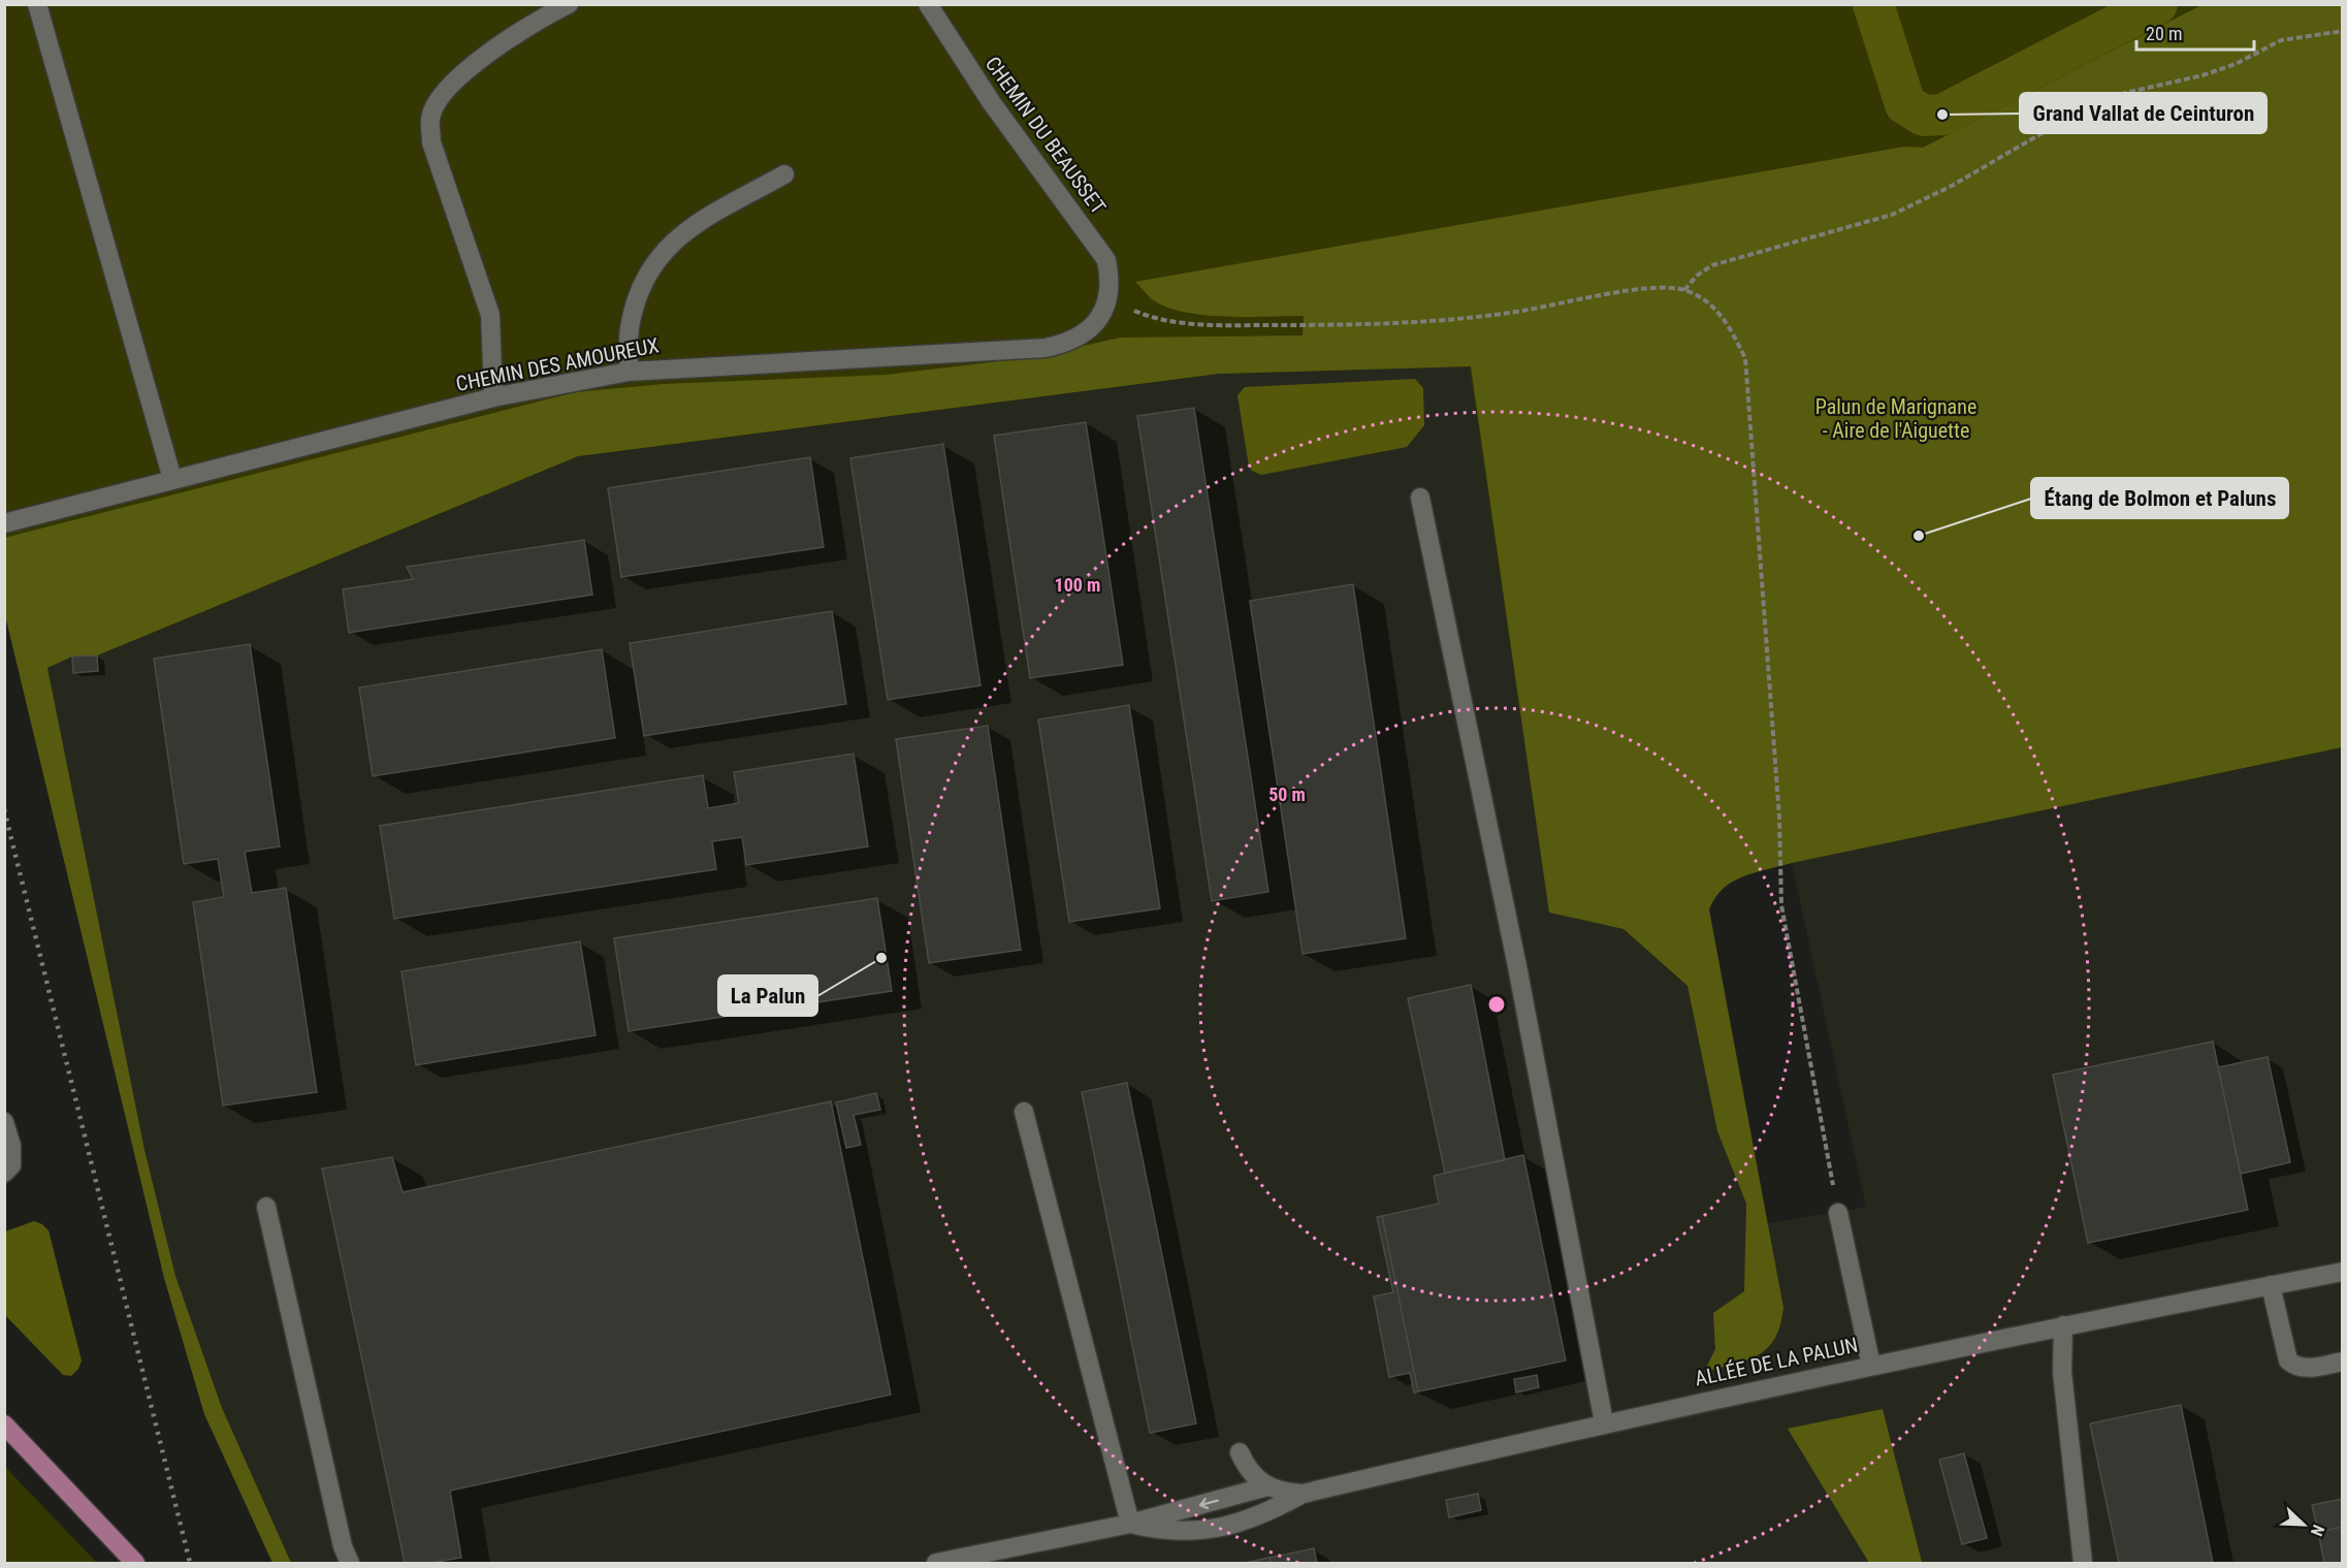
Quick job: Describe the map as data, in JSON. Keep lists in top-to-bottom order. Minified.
{"streets":{"street":["CHEMIN DU BEAUSSET","CHEMIN DES AMOUREUX","ALLÉE DE LA PALUN"]},"crossings":[["CHEMIN DU BEAUSSET","CHEMIN DES AMOUREUX"]],"parks":["Palun de Marignane - Aire de l'Aiguette"],"places":["Grand Vallat de Ceinturon","Étang de Bolmon et Paluns","La Palun"],"scale_bar":"20 m","north":"bottom right","rings":["100 m","50 m"]}
